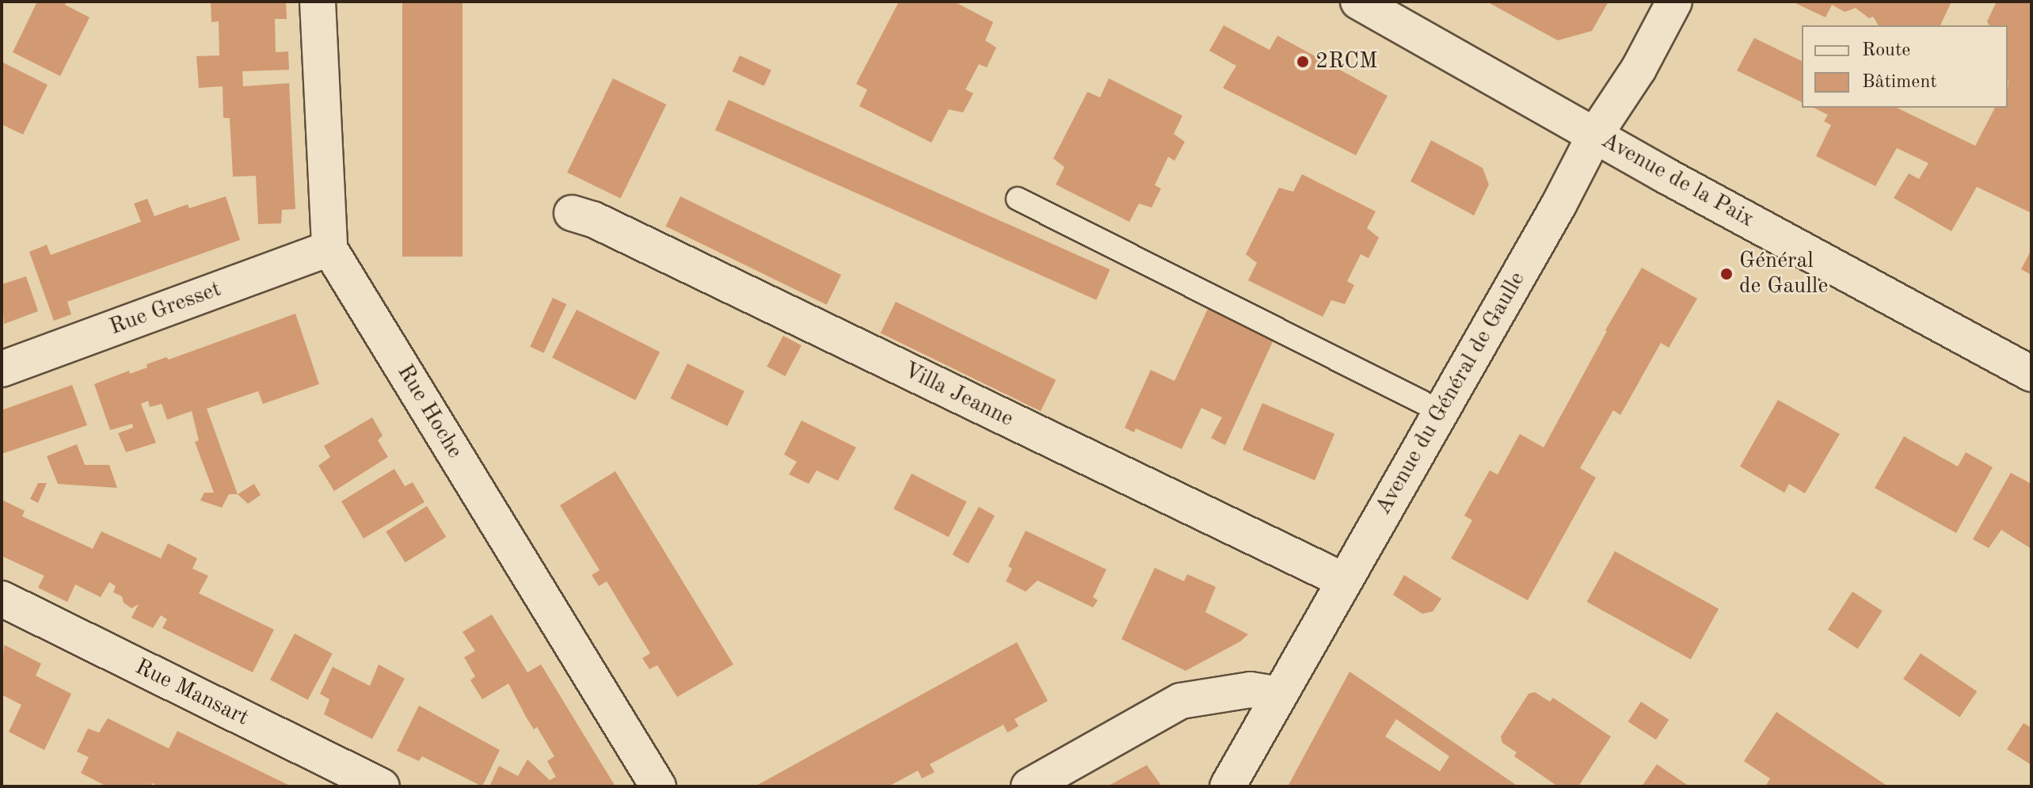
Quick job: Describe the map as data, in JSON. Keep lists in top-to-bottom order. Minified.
{"streets":{"street":["Avenue de la Paix","Rue Gresset","Avenue du Général de Gaulle","Villa Jeanne","Rue Hoche","Rue Mansart"]},"crossings":[["Avenue de la Paix","Avenue du Général de Gaulle"],["Rue Gresset","Rue Hoche"],["Avenue du Général de Gaulle","Villa Jeanne"]],"places":["2RCM","Général de Gaulle"],"legend":["Route","Bâtiment"]}
